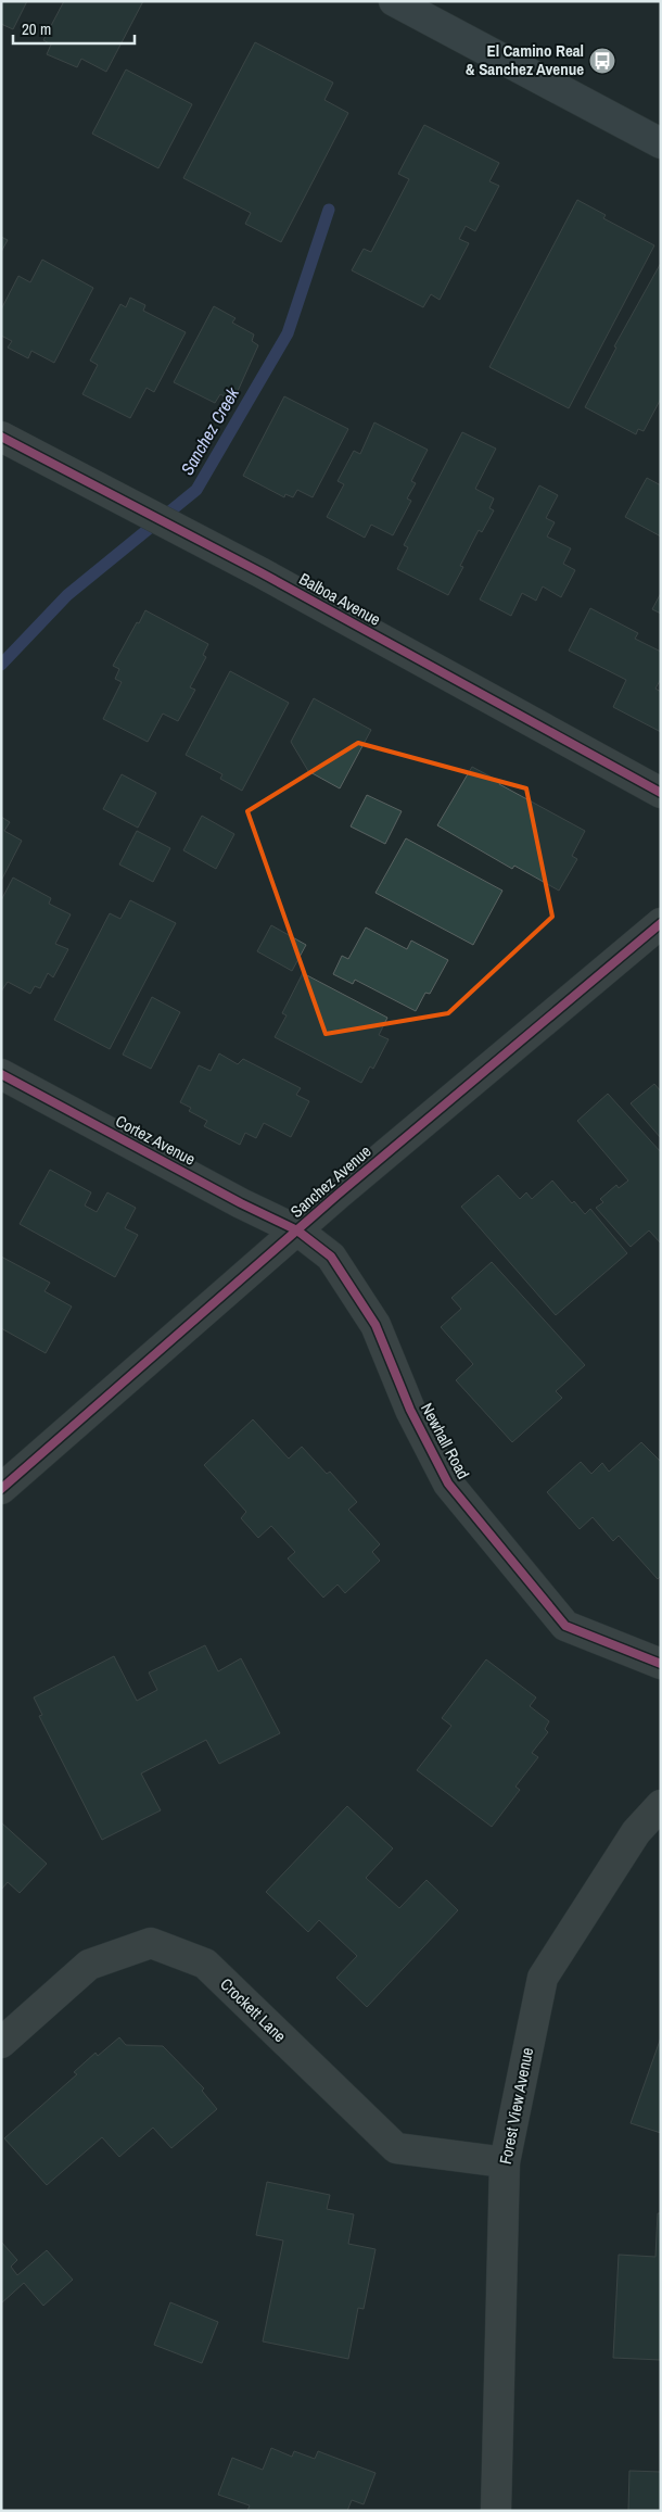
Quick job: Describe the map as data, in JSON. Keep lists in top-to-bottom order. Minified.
{"streets":{"street":["Balboa Avenue","Cortez Avenue","Sanchez Avenue","Newhall Road","Crockett Lane","Forest View Avenue"]},"crossings":[["Cortez Avenue","Sanchez Avenue"],["Cortez Avenue","Newhall Road"],["Sanchez Avenue","Newhall Road"],["Crockett Lane","Forest View Avenue"]],"water":["Sanchez Creek"],"places":{"bus stop":["El Camino Real & Sanchez Avenue"]},"scale_bar":"20 m"}
